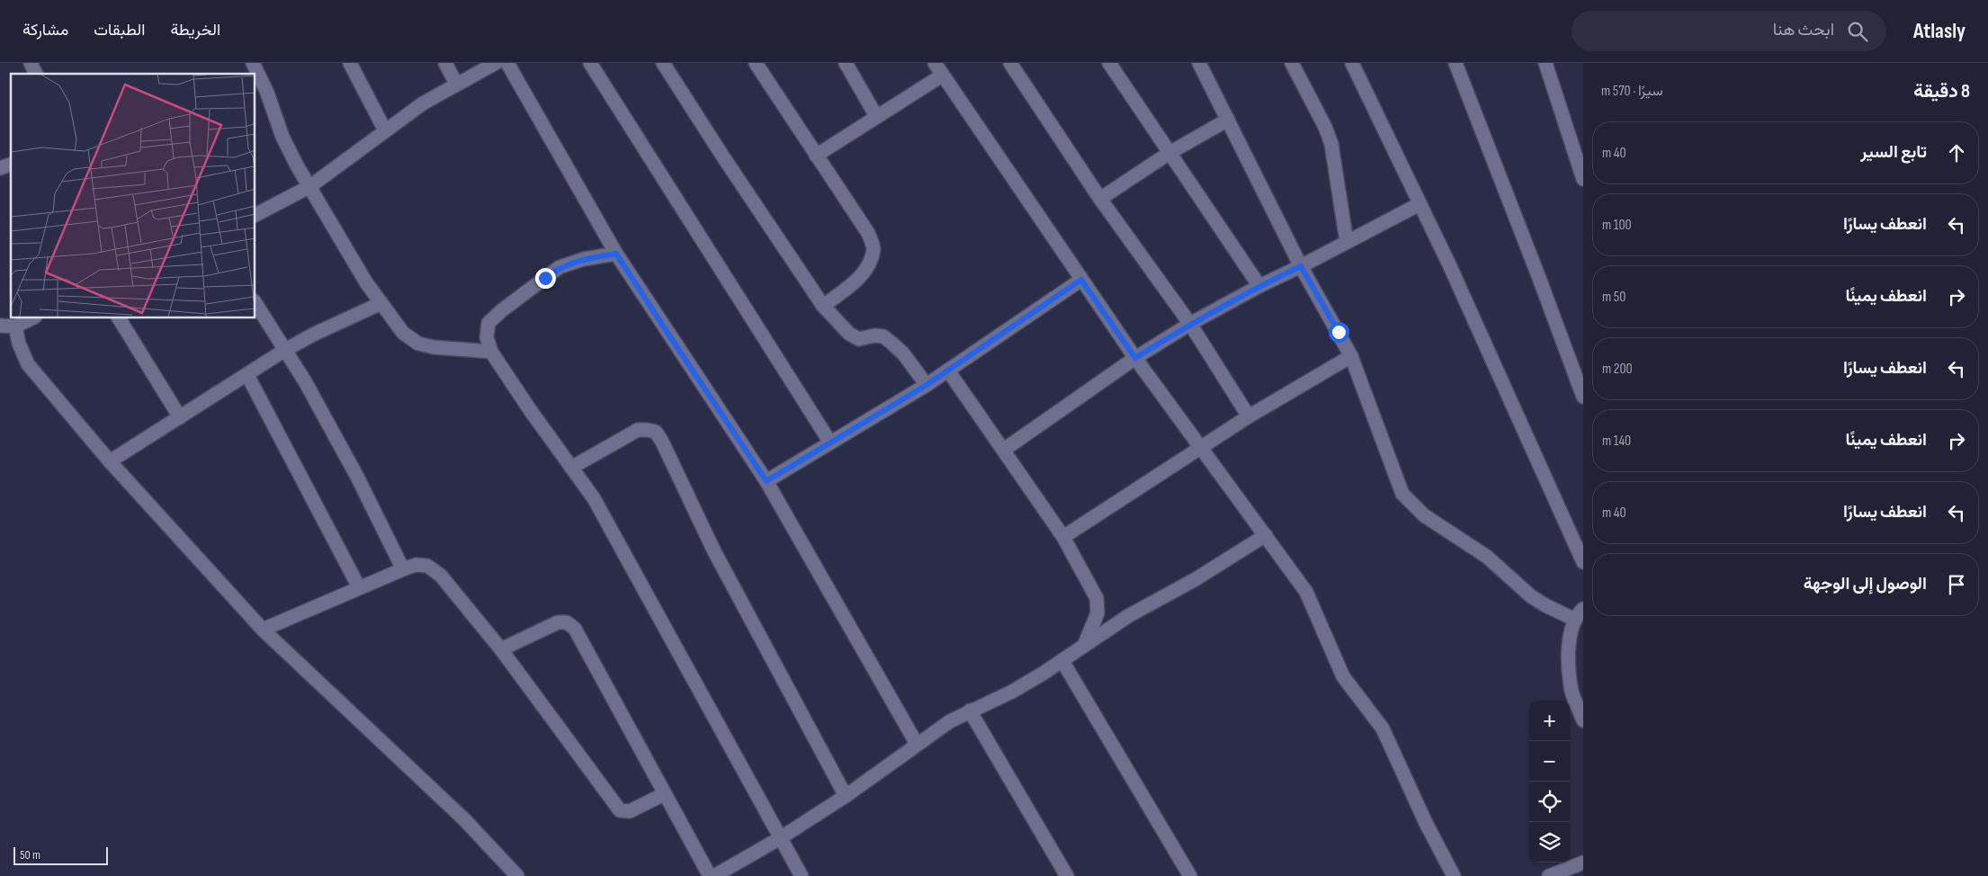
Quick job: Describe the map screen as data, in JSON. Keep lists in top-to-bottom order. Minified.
{"scale_bar":"50 m","page":{"header":"Atlasly","search":"ابحث هنا","nav":["الخريطة","الطبقات","مشاركة"],"heading":["8 دقيقة","سيرًا · 570 m"],"list":[["تابع السير","40 m"],["انعطف يسارًا","100 m"],["انعطف يمينًا","50 m"],["انعطف يسارًا","200 m"],["انعطف يمينًا","140 m"],["انعطف يسارًا","40 m"],"الوصول إلى الوجهة"],"map_buttons":["+","−"],"scale":"50 m"}}
